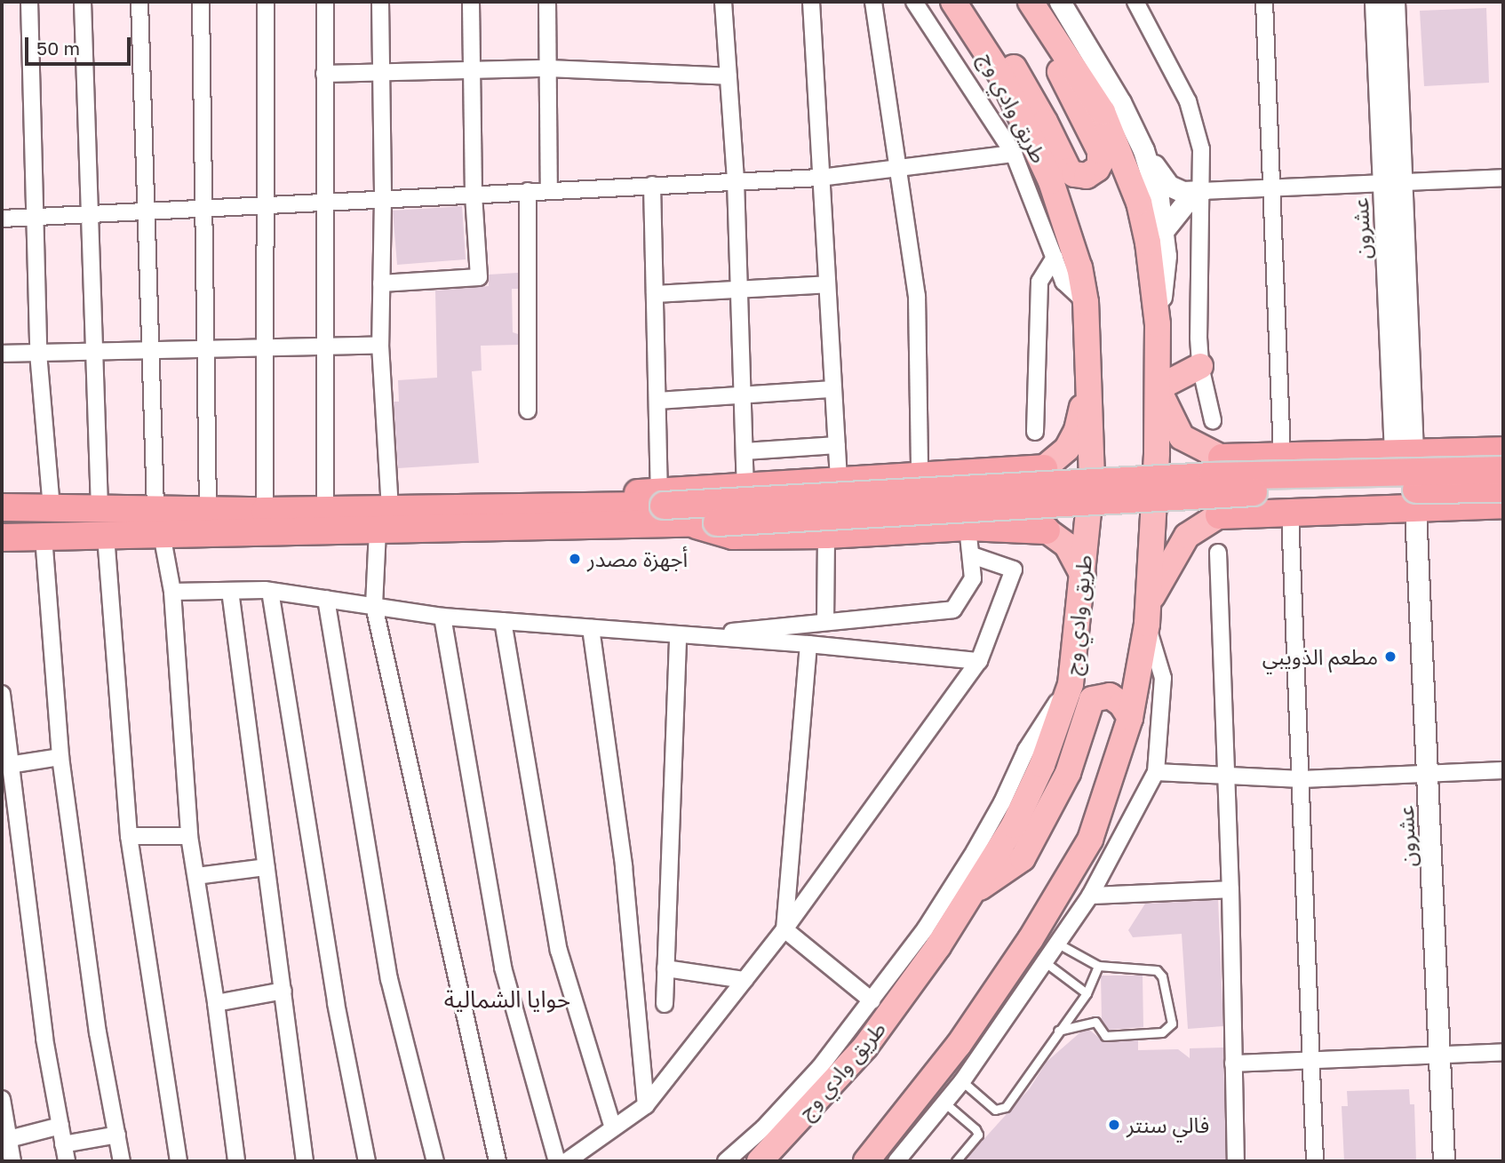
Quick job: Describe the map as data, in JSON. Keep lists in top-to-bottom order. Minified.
{"streets":{"main road":["طريق وادي وج"],"street":["عشرون"]},"districts":["حوايا الشمالية"],"places":["أجهزة مصدر","مطعم الذويبي","فالي سنتر"],"scale_bar":"50 m"}
